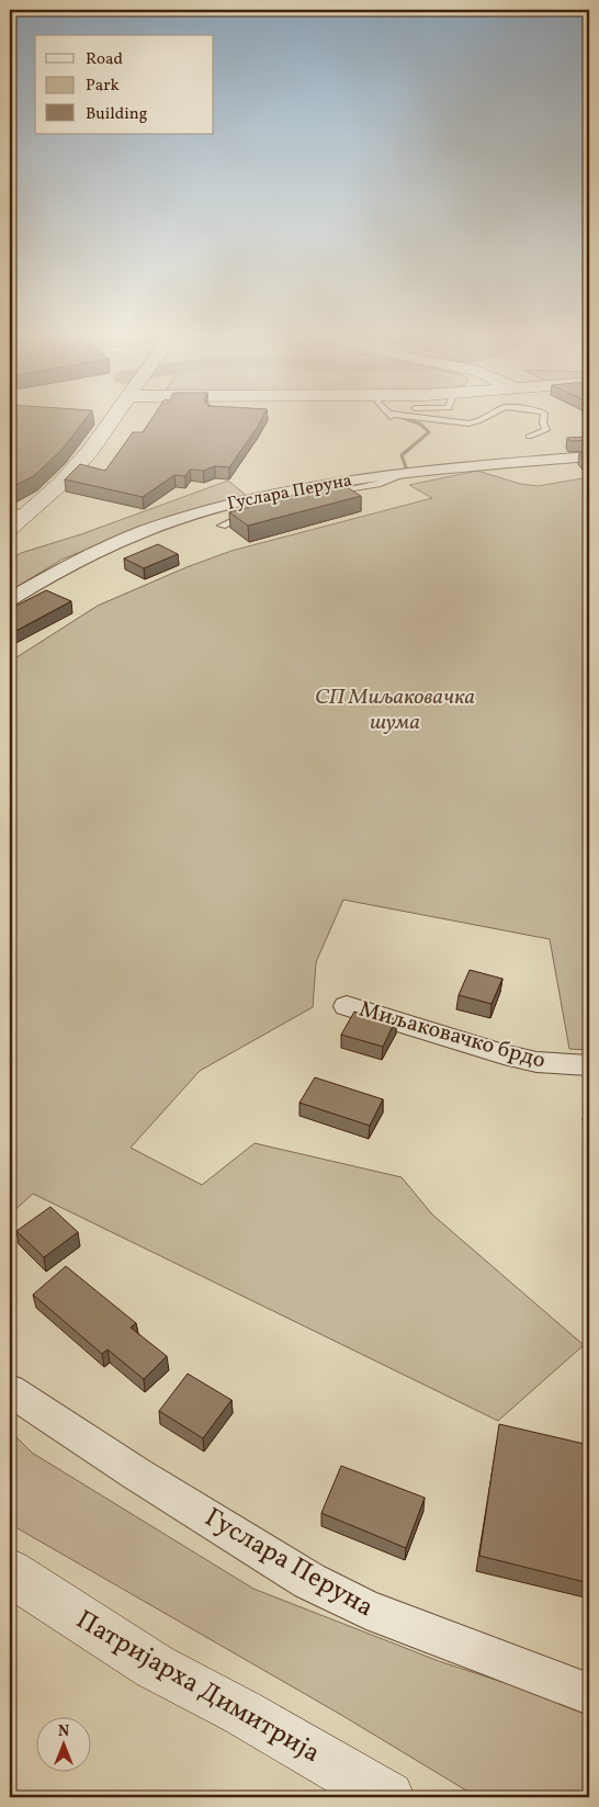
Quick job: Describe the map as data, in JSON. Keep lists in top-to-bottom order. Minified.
{"streets":{"main road":["Патријарха Димитрија"],"street":["Гуслара Перуна","Миљаковачко брдо"]},"parks":["СП Миљаковачка шума"],"legend":["Road","Park","Building"],"north":"top"}
